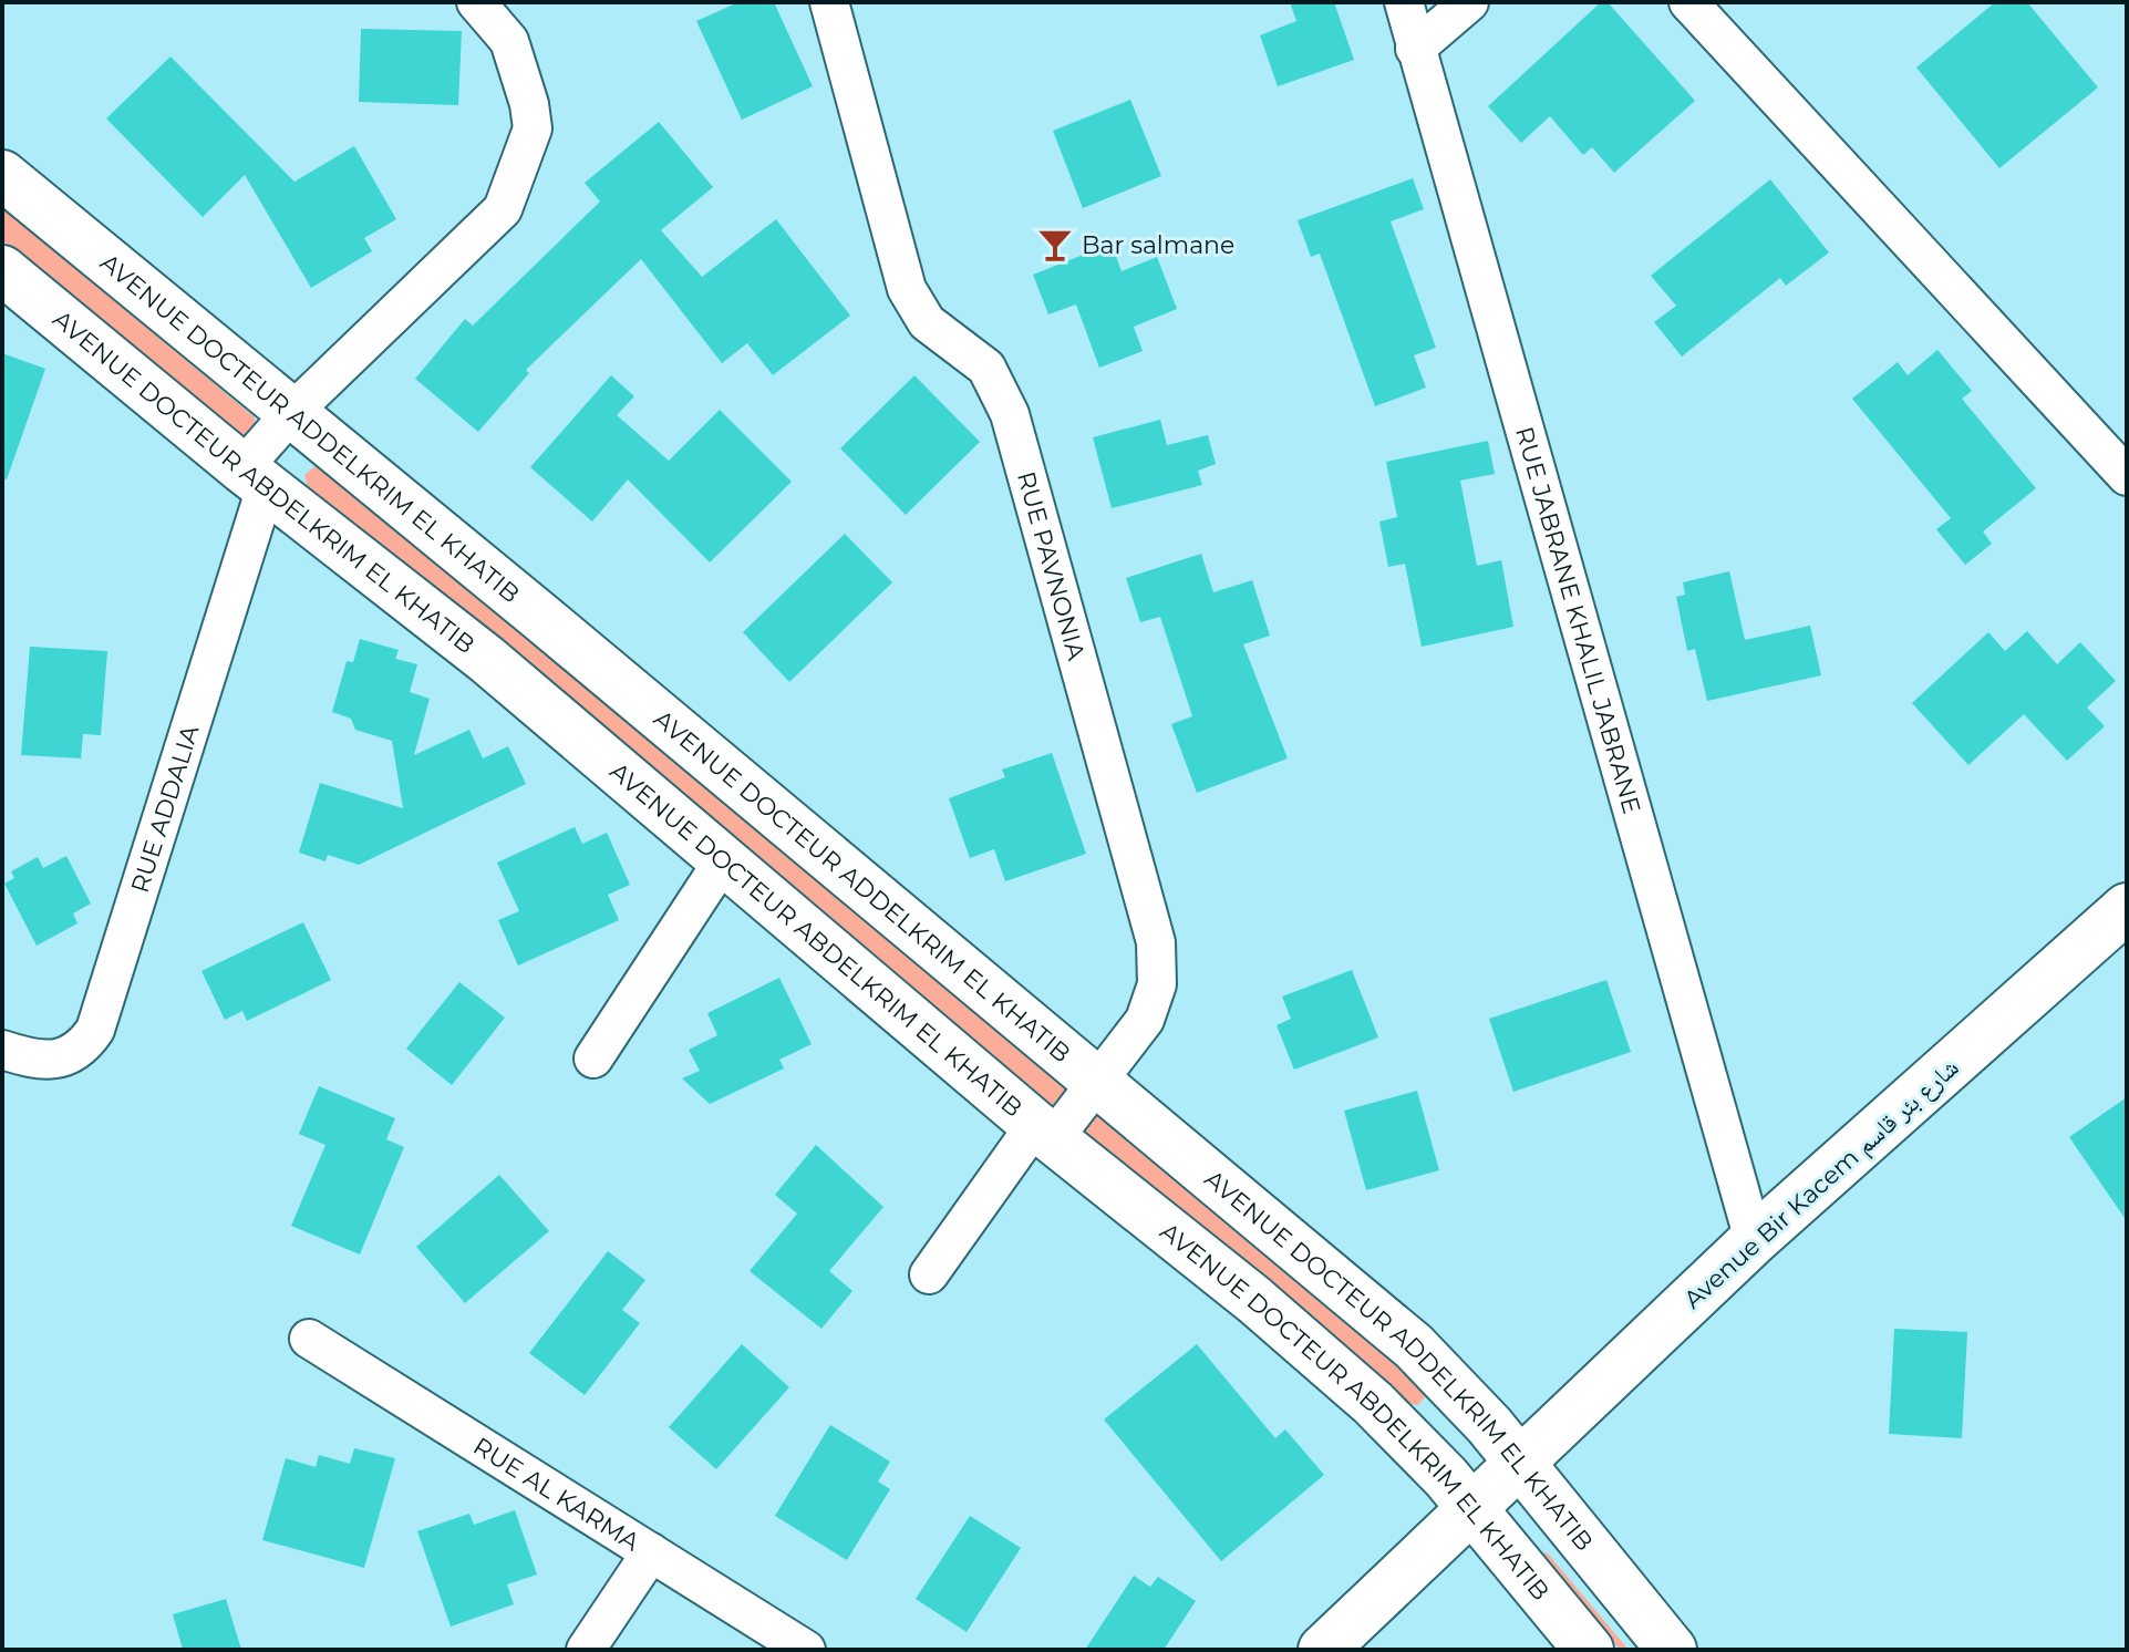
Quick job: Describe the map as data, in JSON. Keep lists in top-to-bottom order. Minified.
{"streets":{"main road":["AVENUE DOCTEUR ADDELKRIM EL KHATIB","AVENUE DOCTEUR ABDELKRIM EL KHATIB","Avenue Bir Kacem شارع بئر قاسم"],"street":["RUE PAVNONIA","RUE JABRANE KHALIL JABRANE","RUE ADDALIA","RUE AL KARMA"]},"crossings":[["AVENUE DOCTEUR ADDELKRIM EL KHATIB","RUE PAVNONIA"],["AVENUE DOCTEUR ADDELKRIM EL KHATIB","Avenue Bir Kacem شارع بئر قاسم"],["AVENUE DOCTEUR ABDELKRIM EL KHATIB","RUE PAVNONIA"],["AVENUE DOCTEUR ABDELKRIM EL KHATIB","RUE ADDALIA"],["AVENUE DOCTEUR ABDELKRIM EL KHATIB","Avenue Bir Kacem شارع بئر قاسم"],["RUE JABRANE KHALIL JABRANE","Avenue Bir Kacem شارع بئر قاسم"]],"places":{"bar":["Bar salmane"]}}
